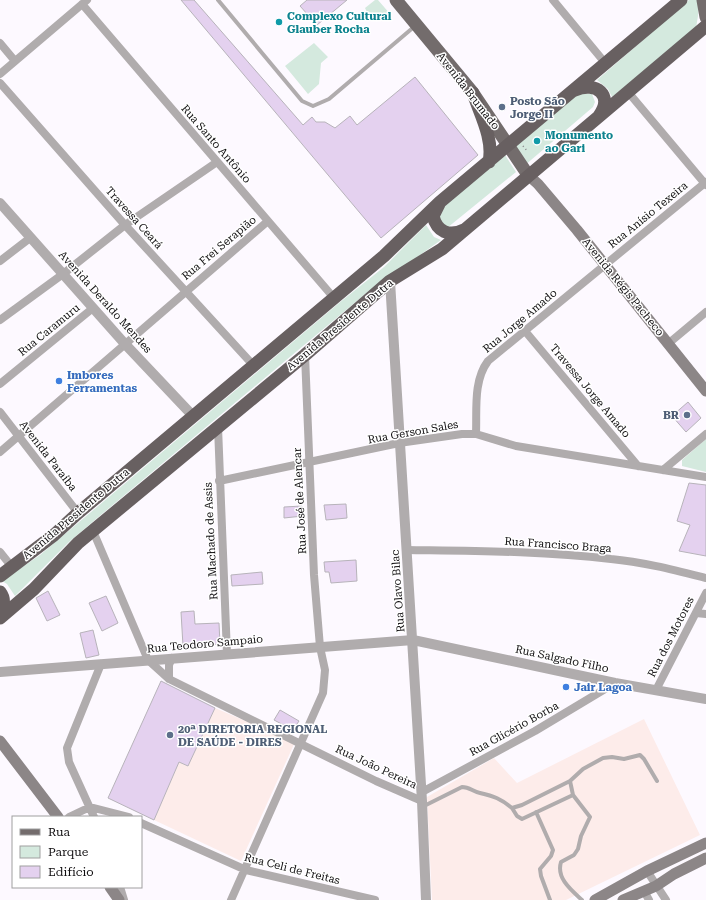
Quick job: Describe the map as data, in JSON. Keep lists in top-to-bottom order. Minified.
{"streets":{"highway":["Avenida Presidente Dutra"],"main road":["Avenida Brumado","Avenida Régis Pacheco"],"street":["Rua Santo Antônio","Rua Anísio Texeira","Travessa Ceará","Rua Frei Serapião","Avenida Deraldo Mendes","Rua Jorge Amado","Rua Caramuru","Travessa Jorge Amado","Rua Gerson Sales","Avenida Paraíba","Rua José de Alencar","Rua Machado de Assis","Rua Francisco Braga","Rua Olavo Bilac","Rua dos Motores","Rua Teodoro Sampaio","Rua Salgado Filho","Rua Glicério Borba","Rua João Pereira","Rua Celi de Freitas"]},"crossings":[["Avenida Brumado","Avenida Régis Pacheco"],["Avenida Brumado","Avenida Presidente Dutra"],["Rua Santo Antônio","Rua Frei Serapião"],["Rua Santo Antônio","Avenida Presidente Dutra"],["Rua Anísio Texeira","Avenida Régis Pacheco"],["Rua Anísio Texeira","Rua Jorge Amado"],["Travessa Ceará","Rua Frei Serapião"],["Travessa Ceará","Avenida Presidente Dutra"],["Rua Frei Serapião","Avenida Deraldo Mendes"],["Rua Frei Serapião","Avenida Paraíba"],["Avenida Régis Pacheco","Rua Jorge Amado"],["Avenida Deraldo Mendes","Avenida Presidente Dutra"],["Avenida Deraldo Mendes","Rua Caramuru"],["Rua Jorge Amado","Travessa Jorge Amado"],["Rua Jorge Amado","Rua Gerson Sales"],["Avenida Presidente Dutra","Avenida Paraíba"],["Avenida Presidente Dutra","Rua José de Alencar"],["Avenida Presidente Dutra","Rua Machado de Assis"],["Avenida Presidente Dutra","Rua Olavo Bilac"],["Travessa Jorge Amado","Rua Gerson Sales"],["Rua Gerson Sales","Rua José de Alencar"],["Rua Gerson Sales","Rua Machado de Assis"],["Rua Gerson Sales","Rua Olavo Bilac"],["Rua José de Alencar","Rua Teodoro Sampaio"],["Rua José de Alencar","Rua João Pereira"],["Rua José de Alencar","Rua Celi de Freitas"],["Rua Machado de Assis","Rua Teodoro Sampaio"],["Rua Francisco Braga","Rua Olavo Bilac"],["Rua Olavo Bilac","Rua Teodoro Sampaio"],["Rua Olavo Bilac","Rua Salgado Filho"],["Rua Olavo Bilac","Rua Glicério Borba"],["Rua Olavo Bilac","Rua João Pereira"],["Rua dos Motores","Rua Salgado Filho"],["Rua Teodoro Sampaio","Rua Salgado Filho"],["Rua Teodoro Sampaio","Rua João Pereira"],["Rua Salgado Filho","Rua Glicério Borba"],["Rua Glicério Borba","Rua João Pereira"]],"places":["Complexo Cultural Glauber Rocha","Posto São Jorge II","Monumento ao Gari","Imbores Ferramentas","BR","Jair Lagoa","20ª DIRETORIA REGIONAL DE SAÚDE - DIRES"],"legend":["Rua","Parque","Edifício"]}
